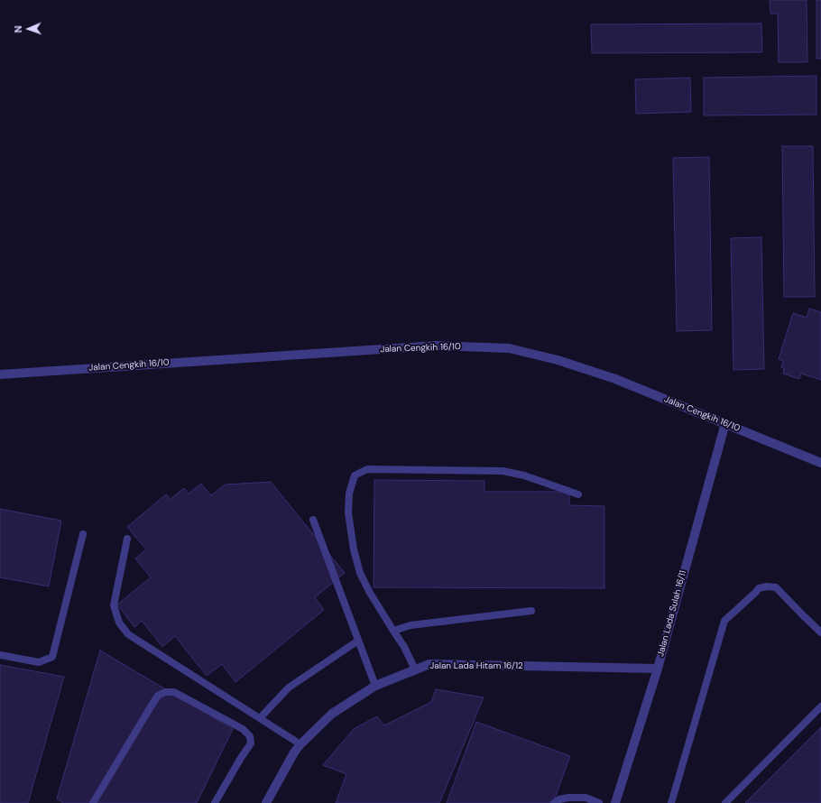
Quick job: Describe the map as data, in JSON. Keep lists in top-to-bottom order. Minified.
{"streets":{"street":["Jalan Cengkih 16/10","Jalan Lada Sulah 16/11","Jalan Lada Hitam 16/12"]},"crossings":[["Jalan Cengkih 16/10","Jalan Lada Sulah 16/11"],["Jalan Lada Sulah 16/11","Jalan Lada Hitam 16/12"]],"north":"left"}
